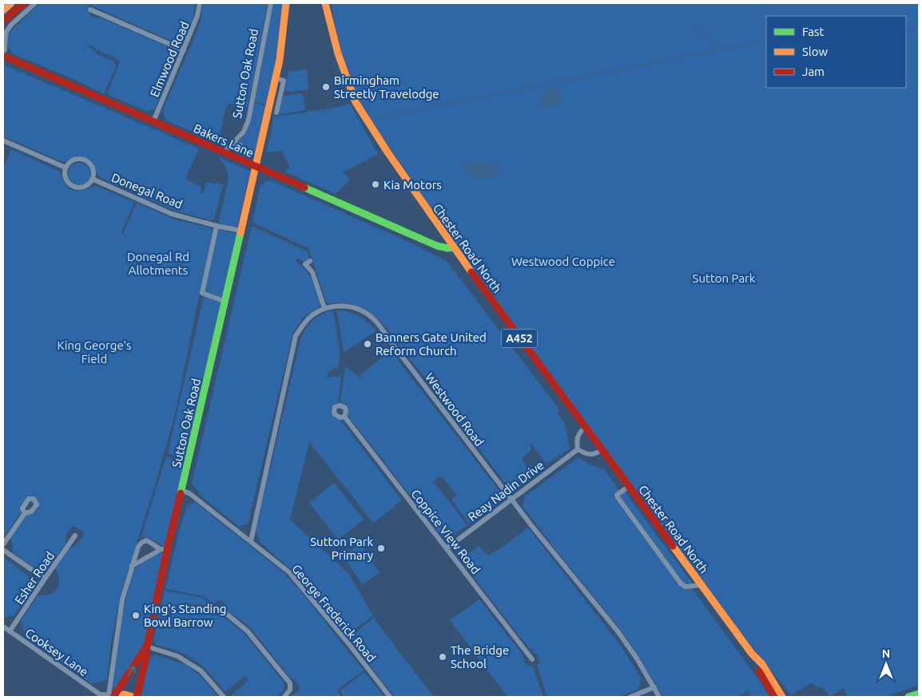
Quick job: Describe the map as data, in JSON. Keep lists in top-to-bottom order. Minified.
{"streets":{"main road":["Sutton Oak Road","Bakers Lane","Chester Road North","A452"],"street":["Elmwood Road","Donegal Road","Westwood Road","Reay Nadin Drive","Coppice View Road","Esher Road","George Frederick Road","Cooksey Lane"]},"crossings":[["Elmwood Road","Bakers Lane"],["Sutton Oak Road","Bakers Lane"],["Sutton Oak Road","Donegal Road"],["Sutton Oak Road","George Frederick Road"],["Bakers Lane","Chester Road North"],["Westwood Road","Reay Nadin Drive"],["Reay Nadin Drive","Coppice View Road"],["Esher Road","Cooksey Lane"]],"parks":["Donegal Rd Allotments","Westwood Coppice","Sutton Park","King George's Field"],"places":["Birmingham Streetly Travelodge","Kia Motors","Banners Gate United Reform Church","Sutton Park Primary","King's Standing Bowl Barrow","The Bridge School"],"legend":["Fast","Slow","Jam"],"north":"top"}
